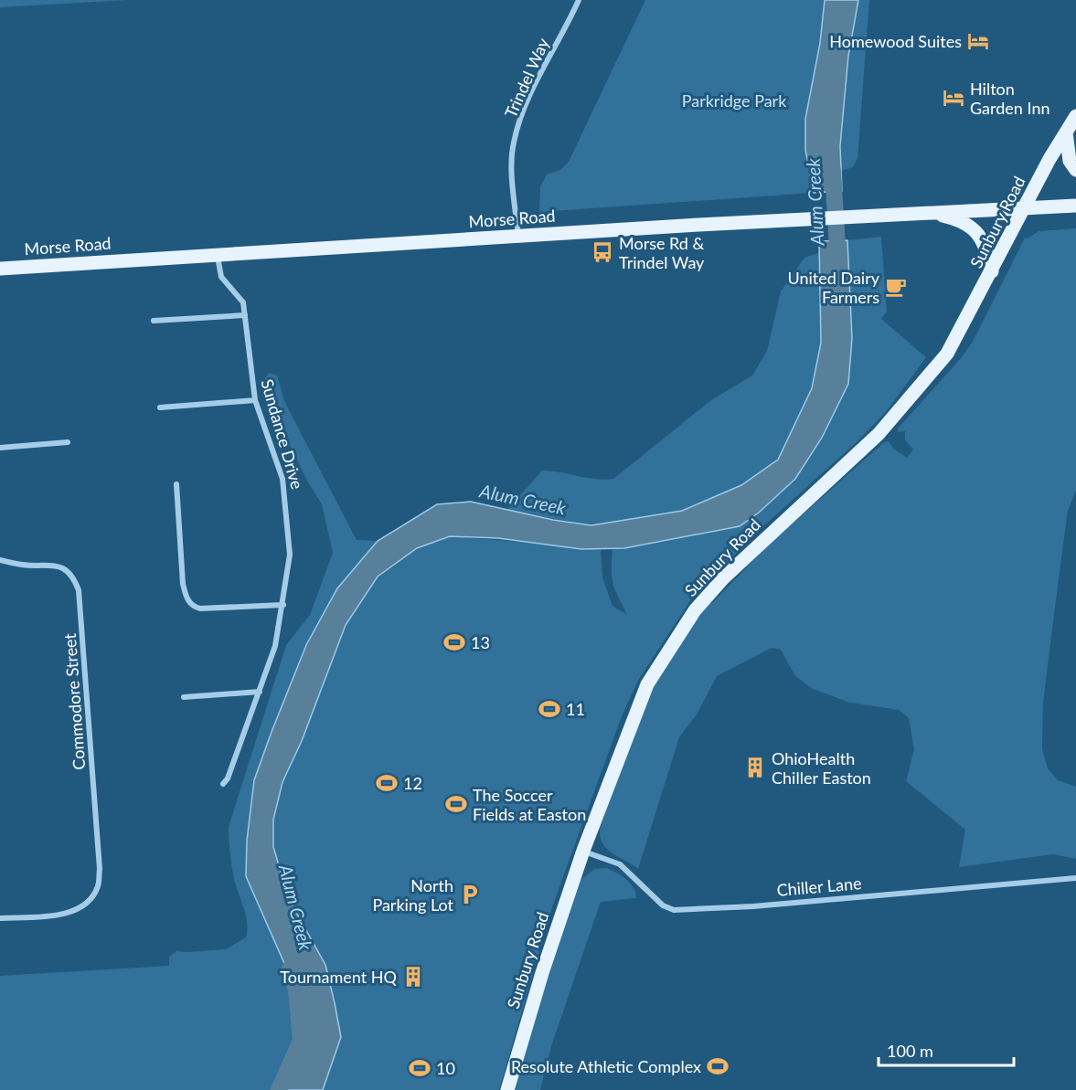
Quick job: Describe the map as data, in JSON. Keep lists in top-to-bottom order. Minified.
{"streets":{"main road":["Morse Road","Sunbury Road"],"street":["Trindel Way","Sundance Drive","Commodore Street","Chiller Lane"]},"crossings":[["Trindel Way","Morse Road"],["Morse Road","Sunbury Road"],["Morse Road","Sundance Drive"],["Sunbury Road","Chiller Lane"]],"water":["Alum Creek"],"parks":["Parkridge Park"],"places":{"hotel":["Homewood Suites","Hilton Garden Inn"],"bus stop":["Morse Rd & Trindel Way"],"cafe":["United Dairy Farmers"],"sports":["13","11","12","The Soccer Fields at Easton","Resolute Athletic Complex","10"],"building":["OhioHealth Chiller Easton","Tournament HQ"],"parking":["North Parking Lot"]},"scale_bar":"100 m"}
